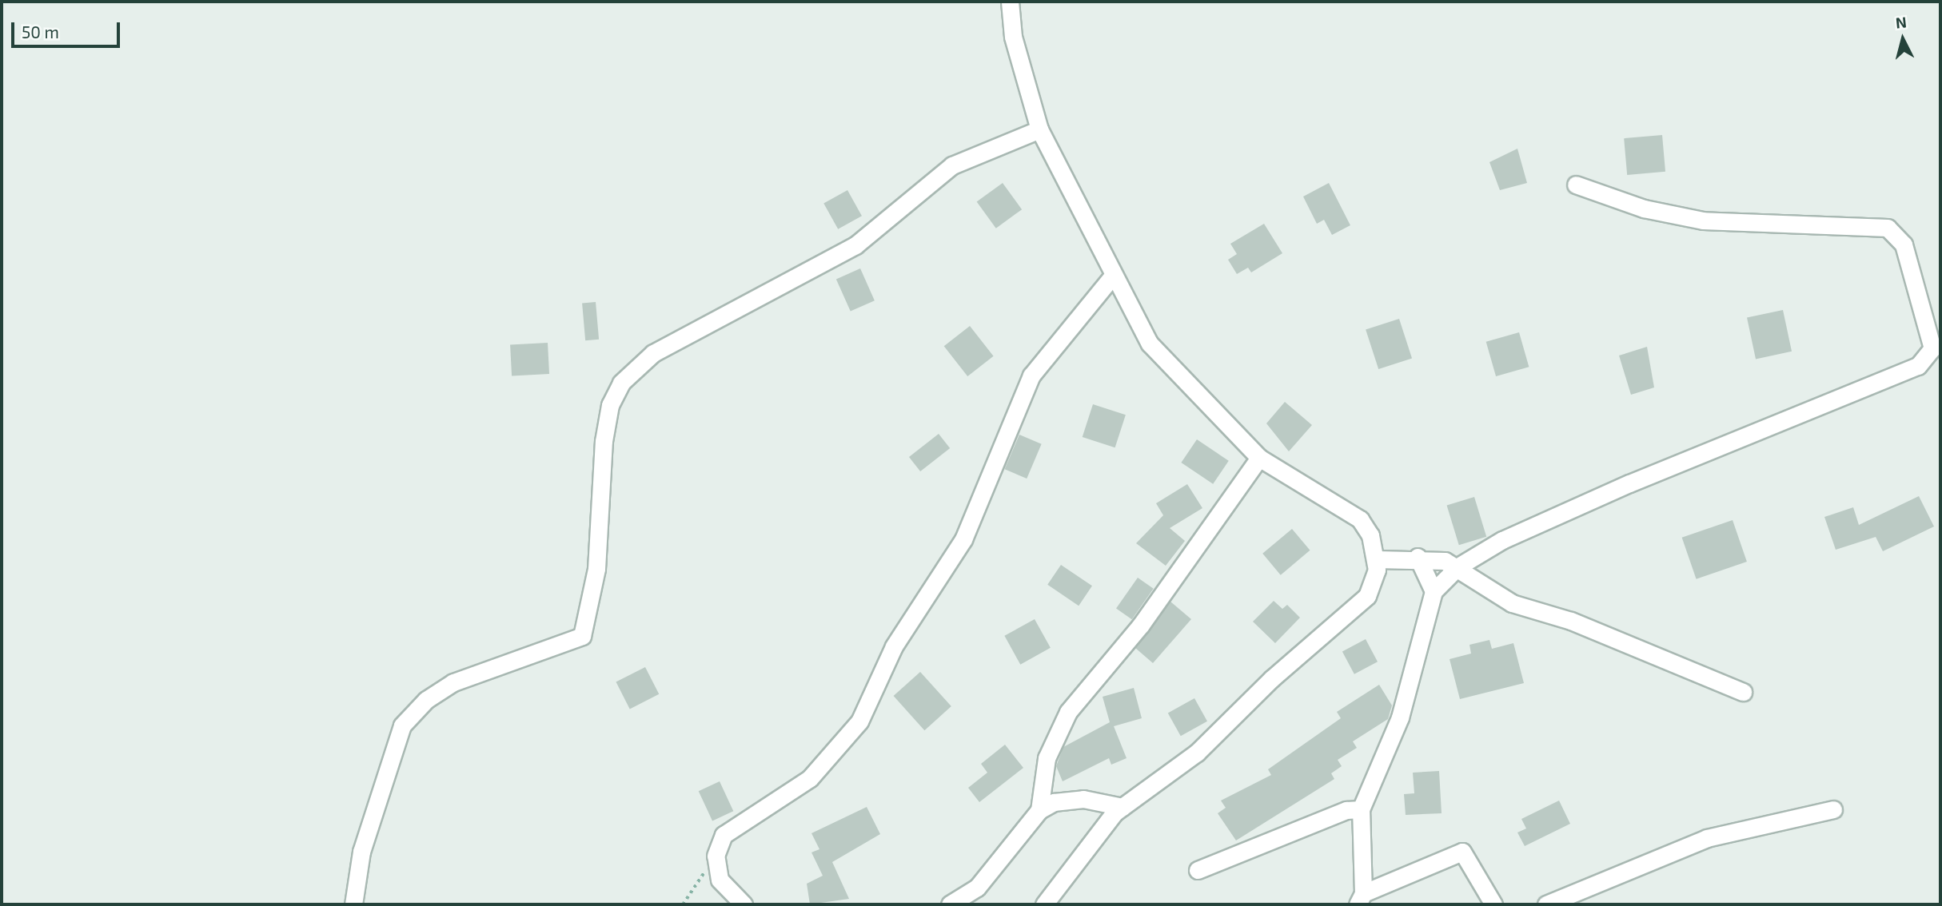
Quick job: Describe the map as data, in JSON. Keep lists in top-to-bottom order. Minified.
{"scale_bar":"50 m","north":"top"}
